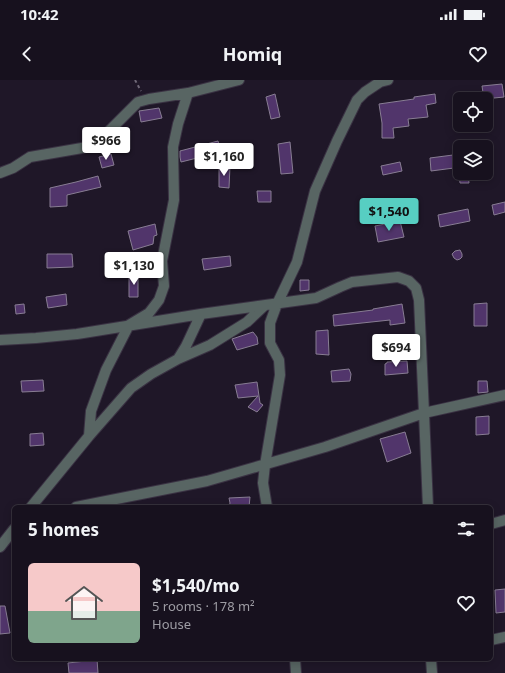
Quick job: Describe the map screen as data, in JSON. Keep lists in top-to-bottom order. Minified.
{"page":{"status":"10:42","header":"Homiq","price":["$966","$1,160","$1,540","$1,130","$694"],"heading":"5 homes","list":[{"name":"$1,540/mo","note":"5 rooms · 178 m² · House"}]}}
